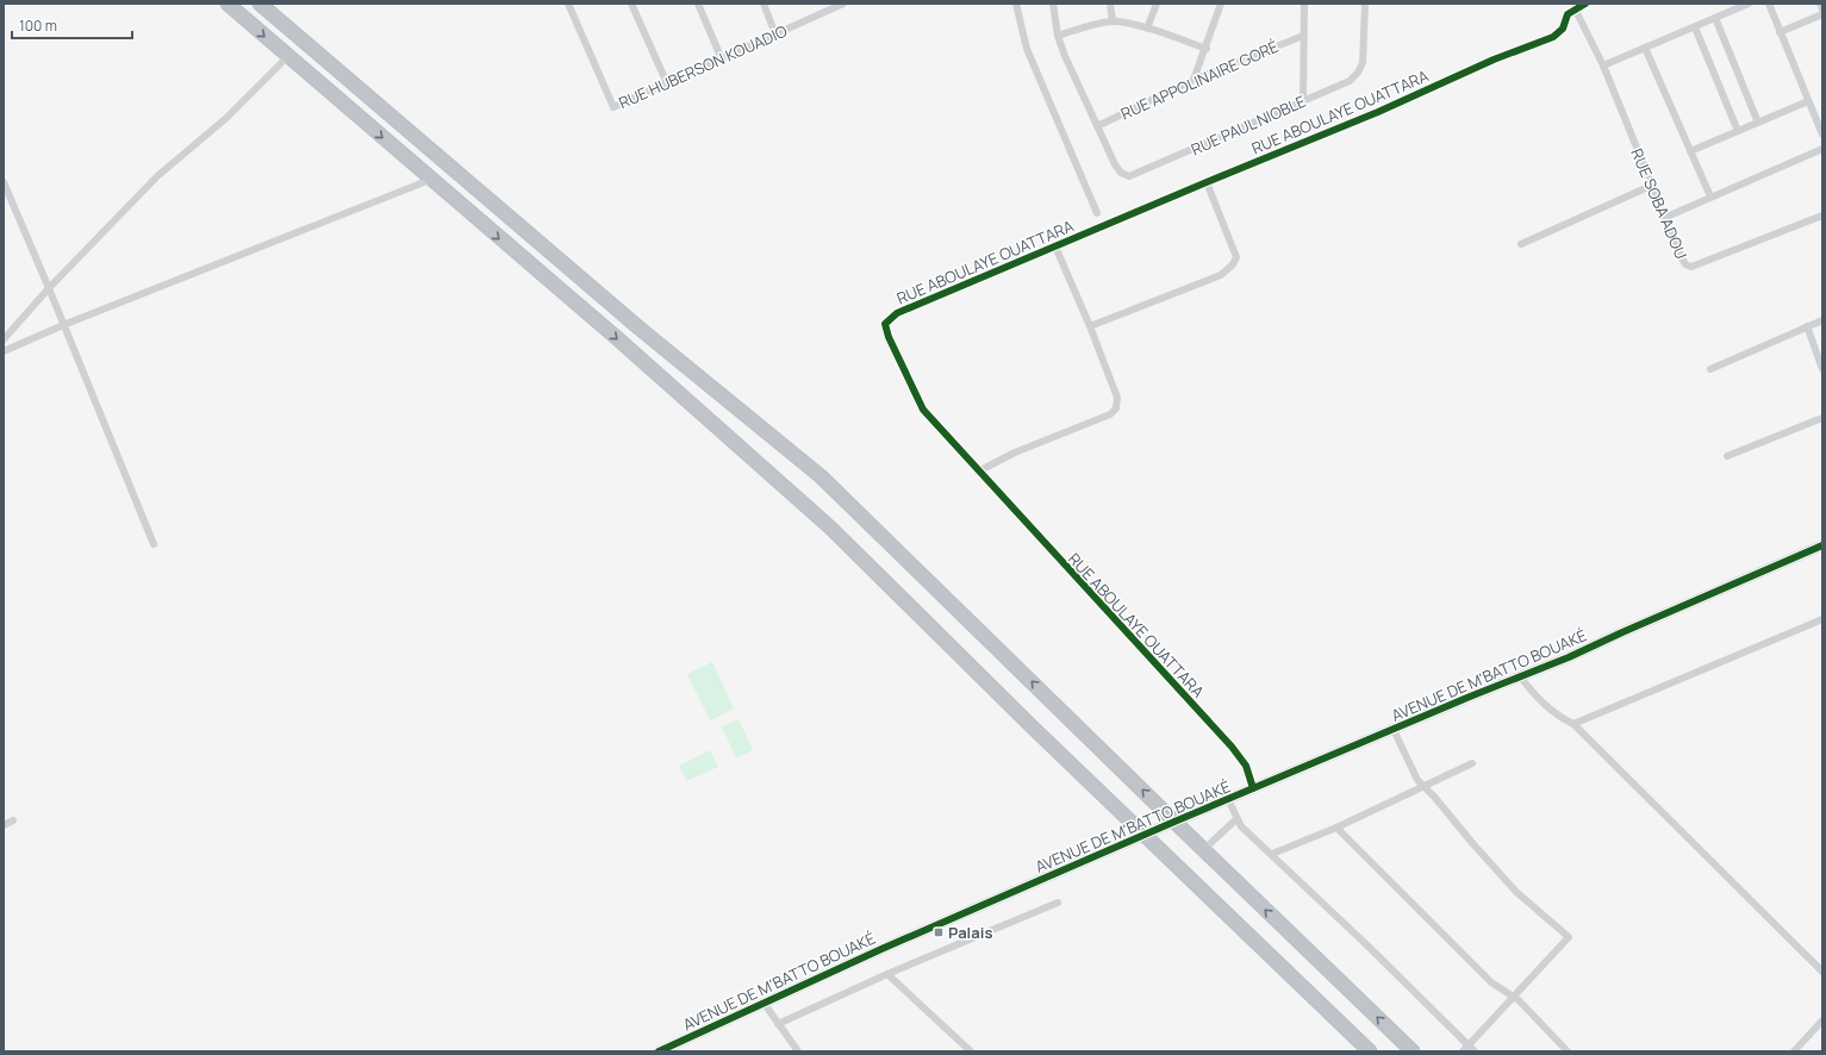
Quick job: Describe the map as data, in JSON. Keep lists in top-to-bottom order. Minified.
{"streets":{"street":["RUE HUBERSON KOUADIO","RUE APPOLINAIRE GORÉ","RUE ABOULAYE OUATTARA","RUE PAUL NIOBLE","RUE SOBA ADOU","AVENUE DE M'BATTO BOUAKÉ"]},"crossings":[["RUE APPOLINAIRE GORÉ","RUE PAUL NIOBLE"],["RUE ABOULAYE OUATTARA","RUE SOBA ADOU"],["RUE ABOULAYE OUATTARA","AVENUE DE M'BATTO BOUAKÉ"]],"places":{"transit":["Palais"]},"scale_bar":"100 m"}
